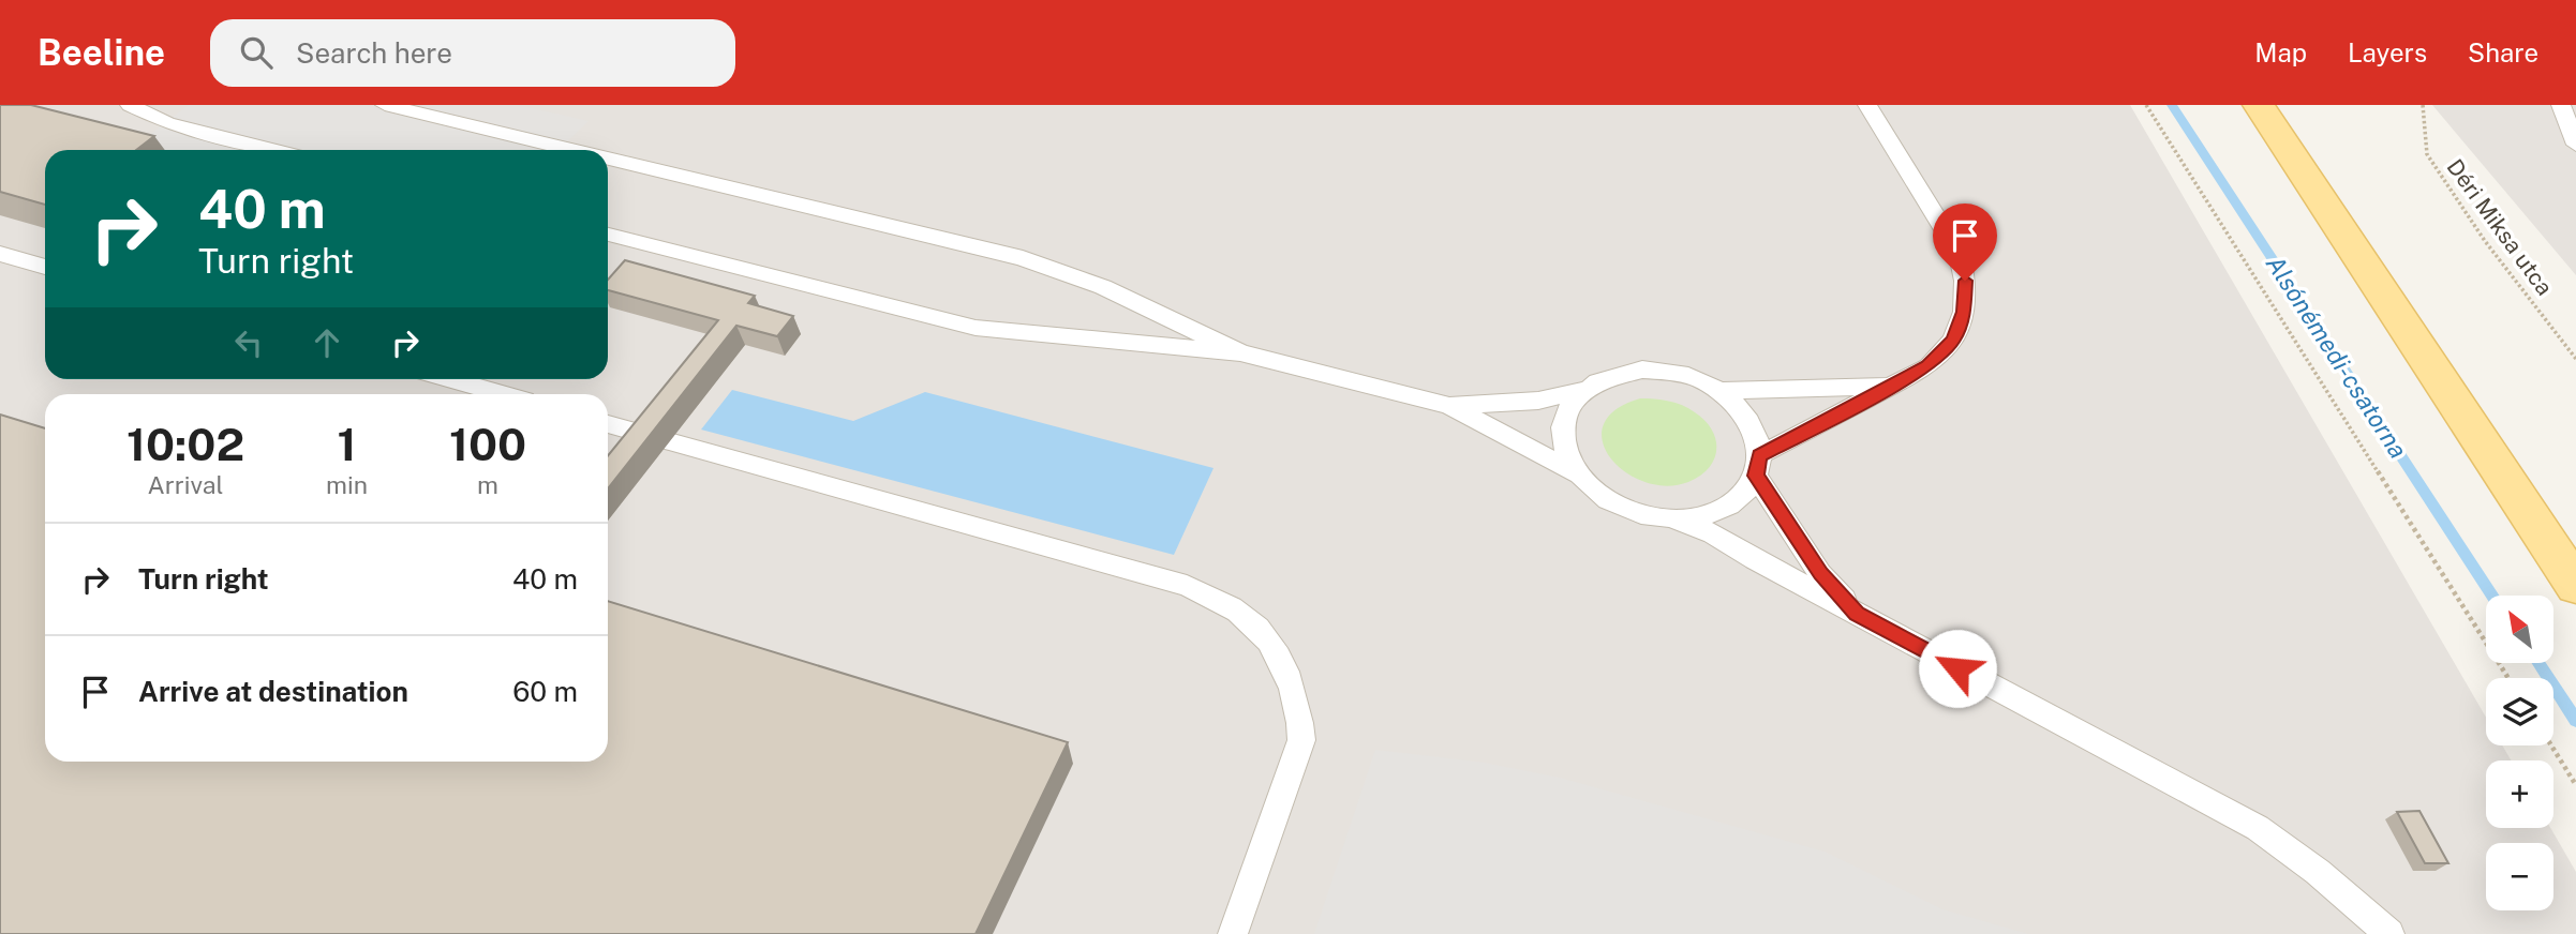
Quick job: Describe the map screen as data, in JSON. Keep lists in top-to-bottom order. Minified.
{"streets":{"path":["Déri Miksa utca"]},"water":["Alsónémedi-csatorna"],"north":"top left","page":{"header":"Beeline","search":"Search here","nav":["Map","Layers","Share"],"turn":["40 m","Turn right"],"eta":["10:02","Arrival","1","min","100","m"],"list":[{"name":"Turn right","value":"40 m"},{"name":"Arrive at destination","value":"60 m"}],"map_buttons":["+","−"]}}
